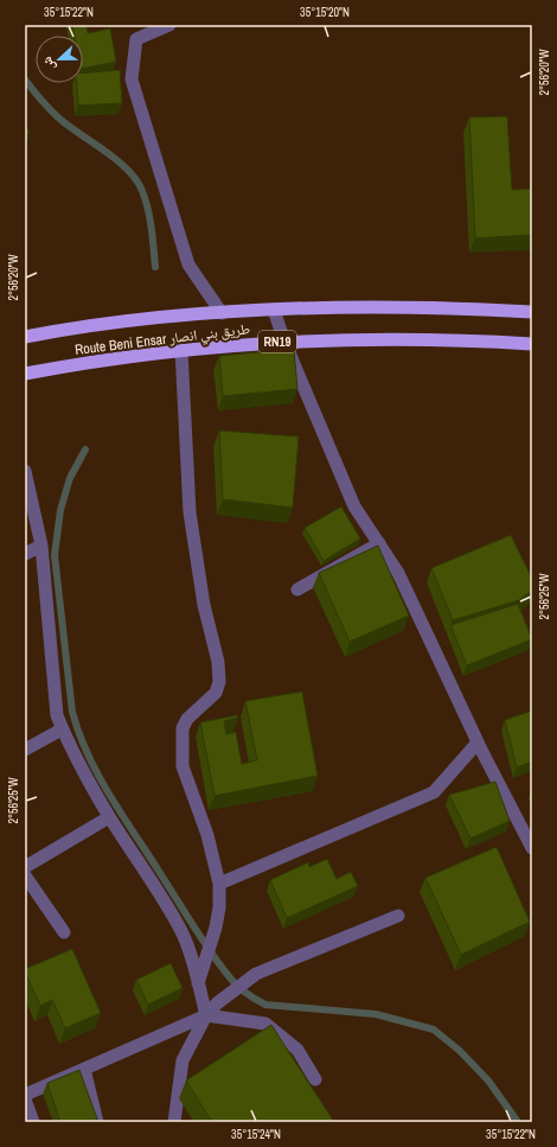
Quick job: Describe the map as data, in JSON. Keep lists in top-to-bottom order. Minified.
{"streets":{"highway":["Route Beni Ensar طريق بني انصار","RN19"]},"north":"left","coordinates":["35°15'22\"N","35°15'20\"N","2°56'20\"W","2°56'25\"W","35°15'24\"N"]}
